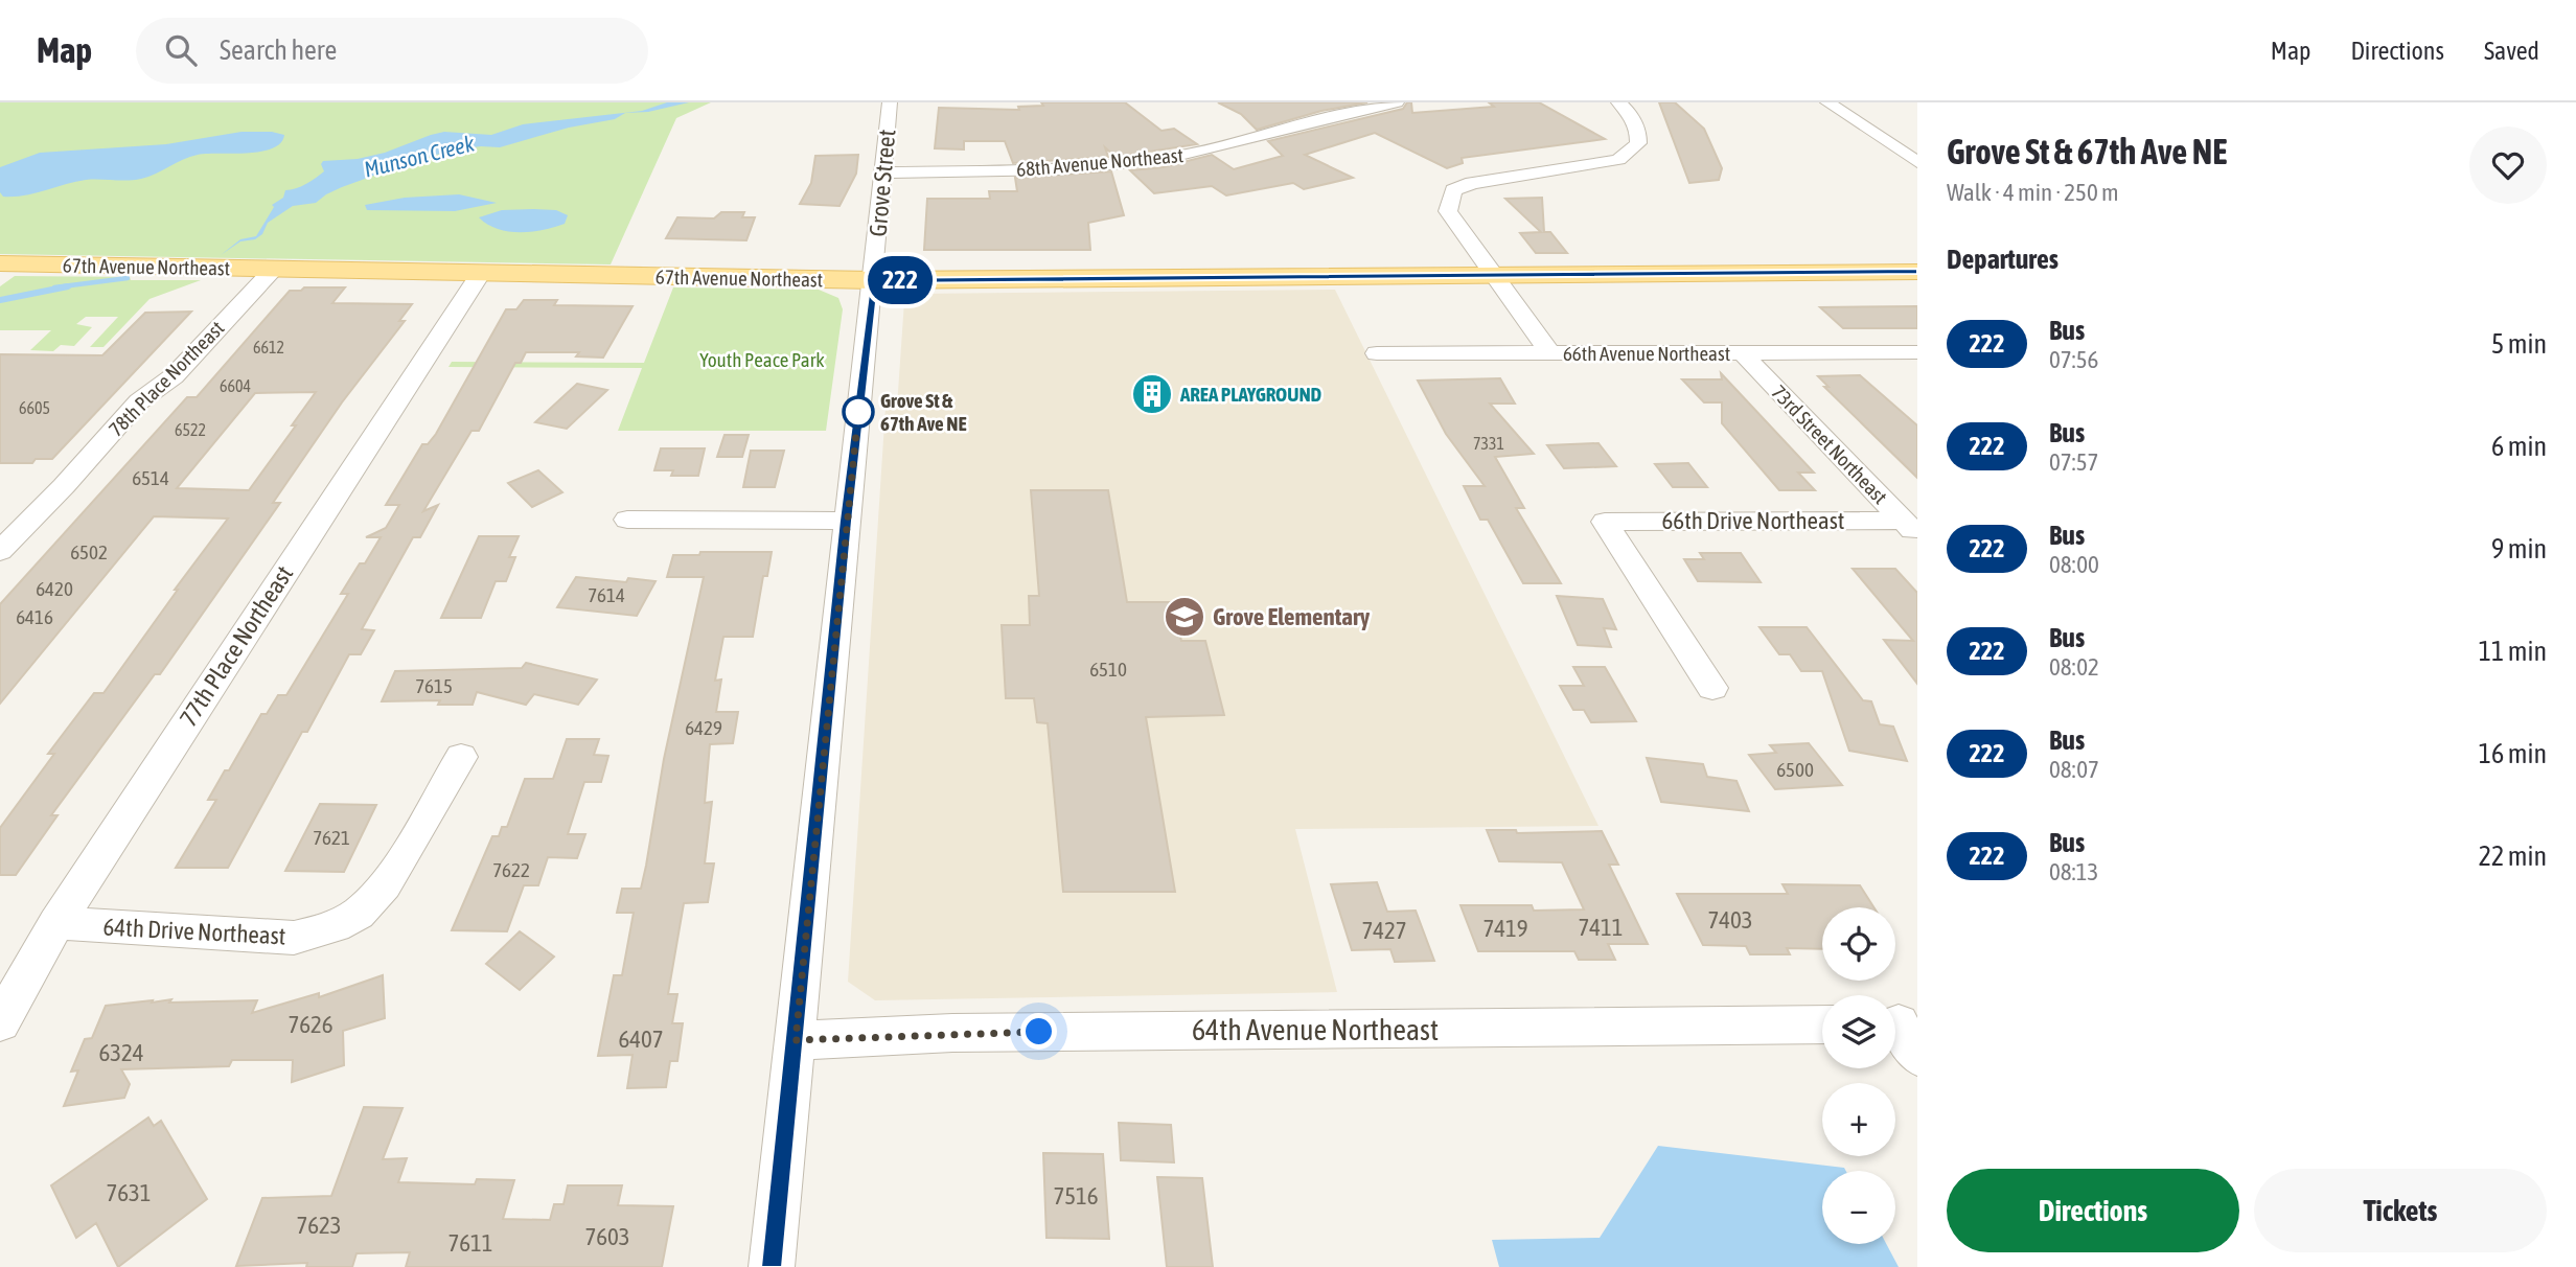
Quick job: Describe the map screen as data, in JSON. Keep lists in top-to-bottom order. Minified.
{"streets":{"main road":["67th Avenue Northeast"],"street":["68th Avenue Northeast","Grove Street","66th Avenue Northeast","78th Place Northeast","73rd Street Northeast","66th Drive Northeast","77th Place Northeast","64th Drive Northeast","64th Avenue Northeast"]},"crossings":[["68th Avenue Northeast","Grove Street"],["Grove Street","67th Avenue Northeast"],["Grove Street","64th Avenue Northeast"],["67th Avenue Northeast","78th Place Northeast"],["67th Avenue Northeast","77th Place Northeast"],["66th Avenue Northeast","73rd Street Northeast"],["73rd Street Northeast","66th Drive Northeast"],["77th Place Northeast","64th Drive Northeast"]],"water":["Munson Creek"],"parks":["Youth Peace Park"],"places":{"building":["AREA PLAYGROUND"],"other":["Grove St & 67th Ave NE"],"school or university":["Grove Elementary"]},"lines":["bus line 222"],"house_numbers":["6612","6604","6605","6522","7331","6514","6502","6420","7614","6416","6510","7615","6429","6500","7621","7622","7403","7411","7419","7427","7626","6407","6324","7631","7516","7623","7603","7611"],"page":{"header":"Map","search":"Search here","nav":["Map","Directions","Saved"],"on_map":"222","heading":[["Grove St & 67th Ave NE","Walk · 4 min · 250 m"],"Departures"],"list":[{"mark":"222","name":"Bus","note":"07:56","value":"5 min"},{"mark":"222","name":"Bus","note":"07:57","value":"6 min"},{"mark":"222","name":"Bus","note":"08:00","value":"9 min"},{"mark":"222","name":"Bus","note":"08:02","value":"11 min"},{"mark":"222","name":"Bus","note":"08:07","value":"16 min"},{"mark":"222","name":"Bus","note":"08:13","value":"22 min"}],"map_buttons":["+","−"],"buttons":["Directions","Tickets"]}}
